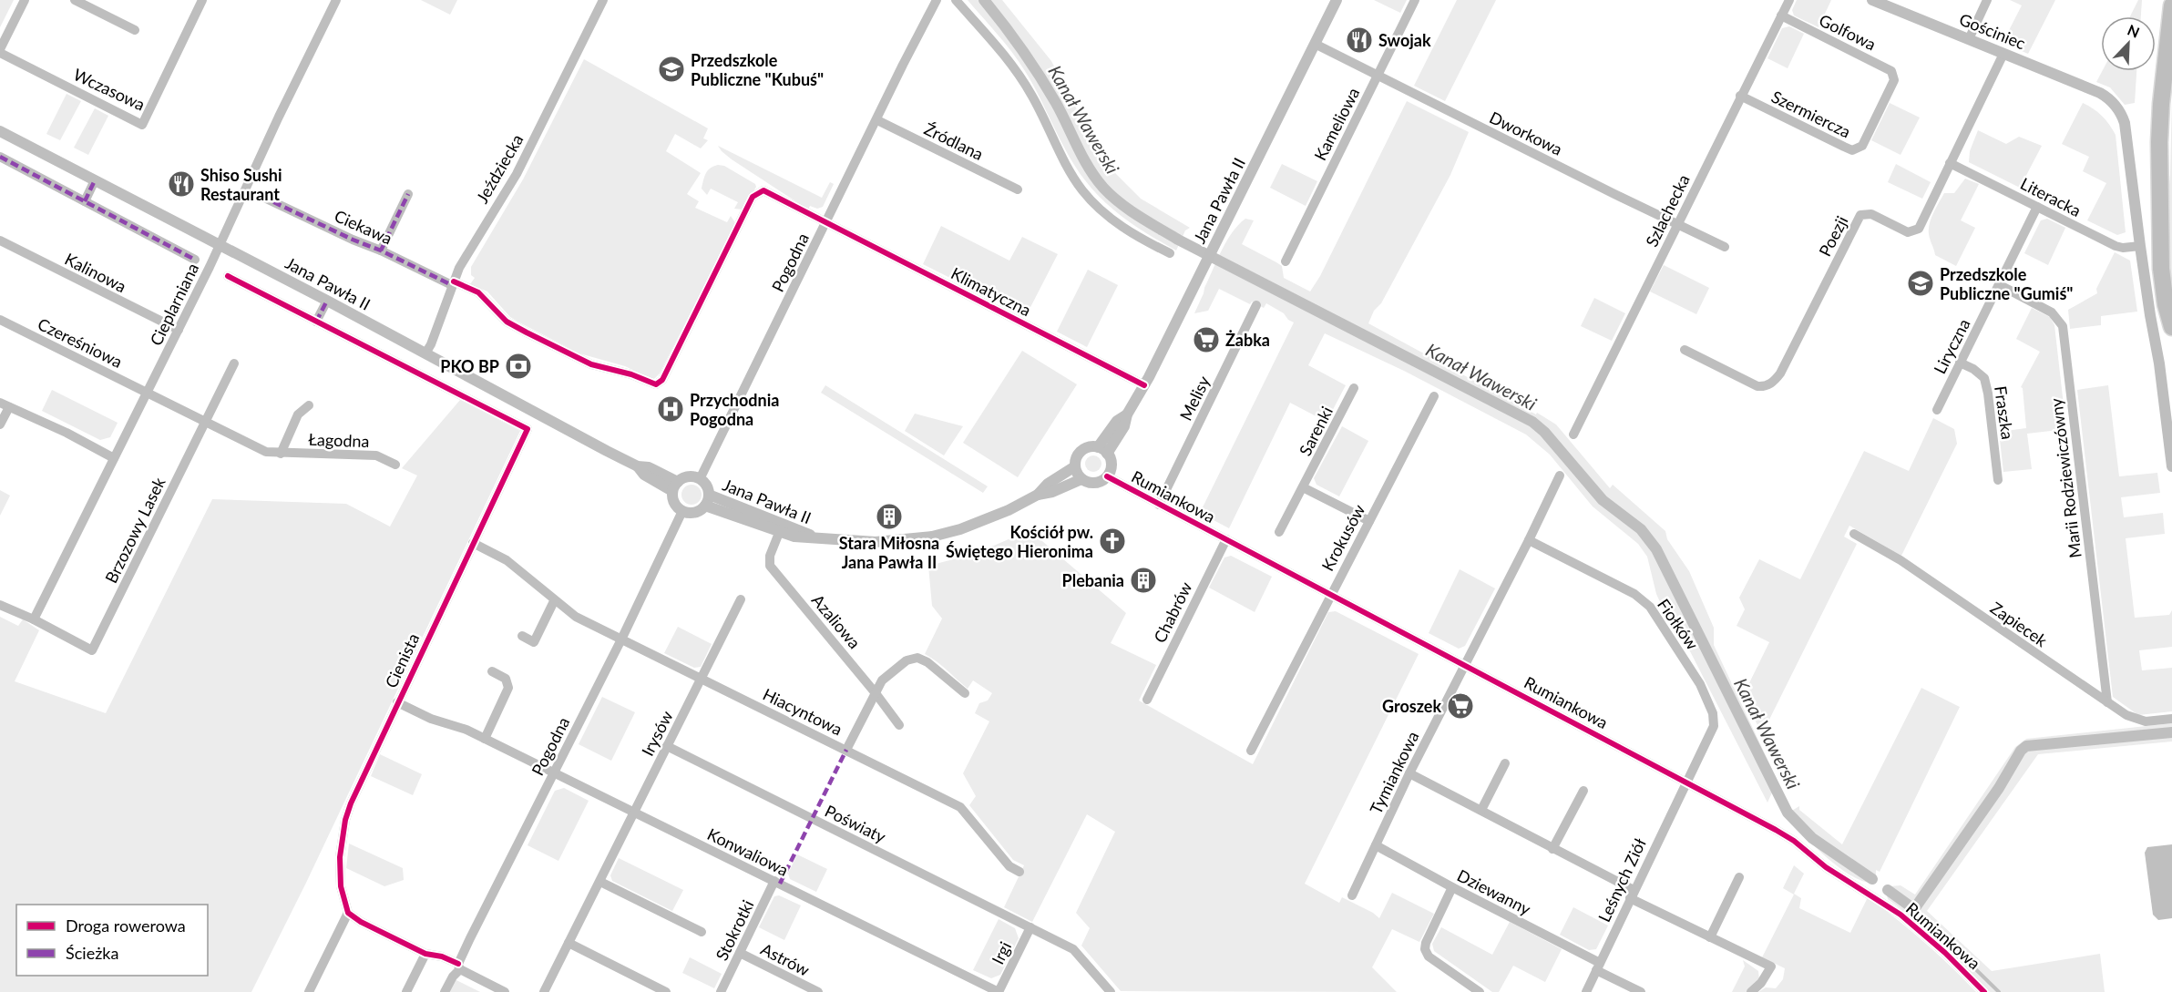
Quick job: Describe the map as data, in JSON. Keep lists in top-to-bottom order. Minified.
{"streets":{"street":["Gościniec","Golfowa","Wczasowa","Szermiercza","Kameliowa","Dworkowa","Źródlana","Jeździecka","Literacka","Jana Pawła II","Szlachecka","Ciekawa","Poezji","Pogodna","Kalinowa","Klimatyczna","Cieplarniana","Czereśniowa","Liryczna","Melisy","Fraszka","Sarenki","Łagodna","Marii Rodziewiczówny","Rumiankowa","Brzozowy Lasek","Krokusów","Chabrów","Azaliowa","Fiołków","Zapiecek","Cienista","Hiacyntowa","Irysów","Tymiankowa","Poświaty","Konwaliowa","Leśnych Ziół","Dziewanny","Stokrotki","Irgi","Astrów"]},"crossings":[["Gościniec","Literacka"],["Gościniec","Poezji"],["Golfowa","Szermiercza"],["Golfowa","Szlachecka"],["Szermiercza","Szlachecka"],["Kameliowa","Dworkowa"],["Dworkowa","Jana Pawła II"],["Dworkowa","Szlachecka"],["Źródlana","Pogodna"],["Jeździecka","Jana Pawła II"],["Jeździecka","Ciekawa"],["Jeździecka","Klimatyczna"],["Literacka","Poezji"],["Literacka","Liryczna"],["Jana Pawła II","Pogodna"],["Jana Pawła II","Klimatyczna"],["Jana Pawła II","Cieplarniana"],["Jana Pawła II","Rumiankowa"],["Jana Pawła II","Azaliowa"],["Ciekawa","Klimatyczna"],["Pogodna","Klimatyczna"],["Pogodna","Hiacyntowa"],["Pogodna","Konwaliowa"],["Kalinowa","Cieplarniana"],["Cieplarniana","Czereśniowa"],["Cieplarniana","Łagodna"],["Cieplarniana","Brzozowy Lasek"],["Czereśniowa","Łagodna"],["Liryczna","Fraszka"],["Liryczna","Marii Rodziewiczówny"],["Melisy","Rumiankowa"],["Łagodna","Brzozowy Lasek"],["Marii Rodziewiczówny","Zapiecek"],["Rumiankowa","Krokusów"],["Rumiankowa","Chabrów"],["Rumiankowa","Fiołków"],["Rumiankowa","Tymiankowa"],["Rumiankowa","Leśnych Ziół"],["Fiołków","Leśnych Ziół"],["Cienista","Hiacyntowa"],["Cienista","Konwaliowa"],["Hiacyntowa","Irysów"],["Irysów","Poświaty"],["Irysów","Konwaliowa"],["Tymiankowa","Dziewanny"],["Poświaty","Irgi"],["Konwaliowa","Stokrotki"],["Konwaliowa","Irgi"],["Leśnych Ziół","Dziewanny"],["Stokrotki","Astrów"]],"water":["Kanał Wawerski"],"places":{"restaurant":["Swojak","Shiso Sushi Restaurant"],"school or university":["Przedszkole Publiczne \"Kubuś\"","Przedszkole Publiczne \"Gumiś\""],"supermarket":["Żabka","Groszek"],"bank":["PKO BP"],"hospital":["Przychodnia Pogodna"],"building":["Stara Miłosna Jana Pawła II","Plebania"],"church":["Kościół pw. Świętego Hieronima"]},"legend":["Droga rowerowa","Ścieżka"],"north":"top right"}
